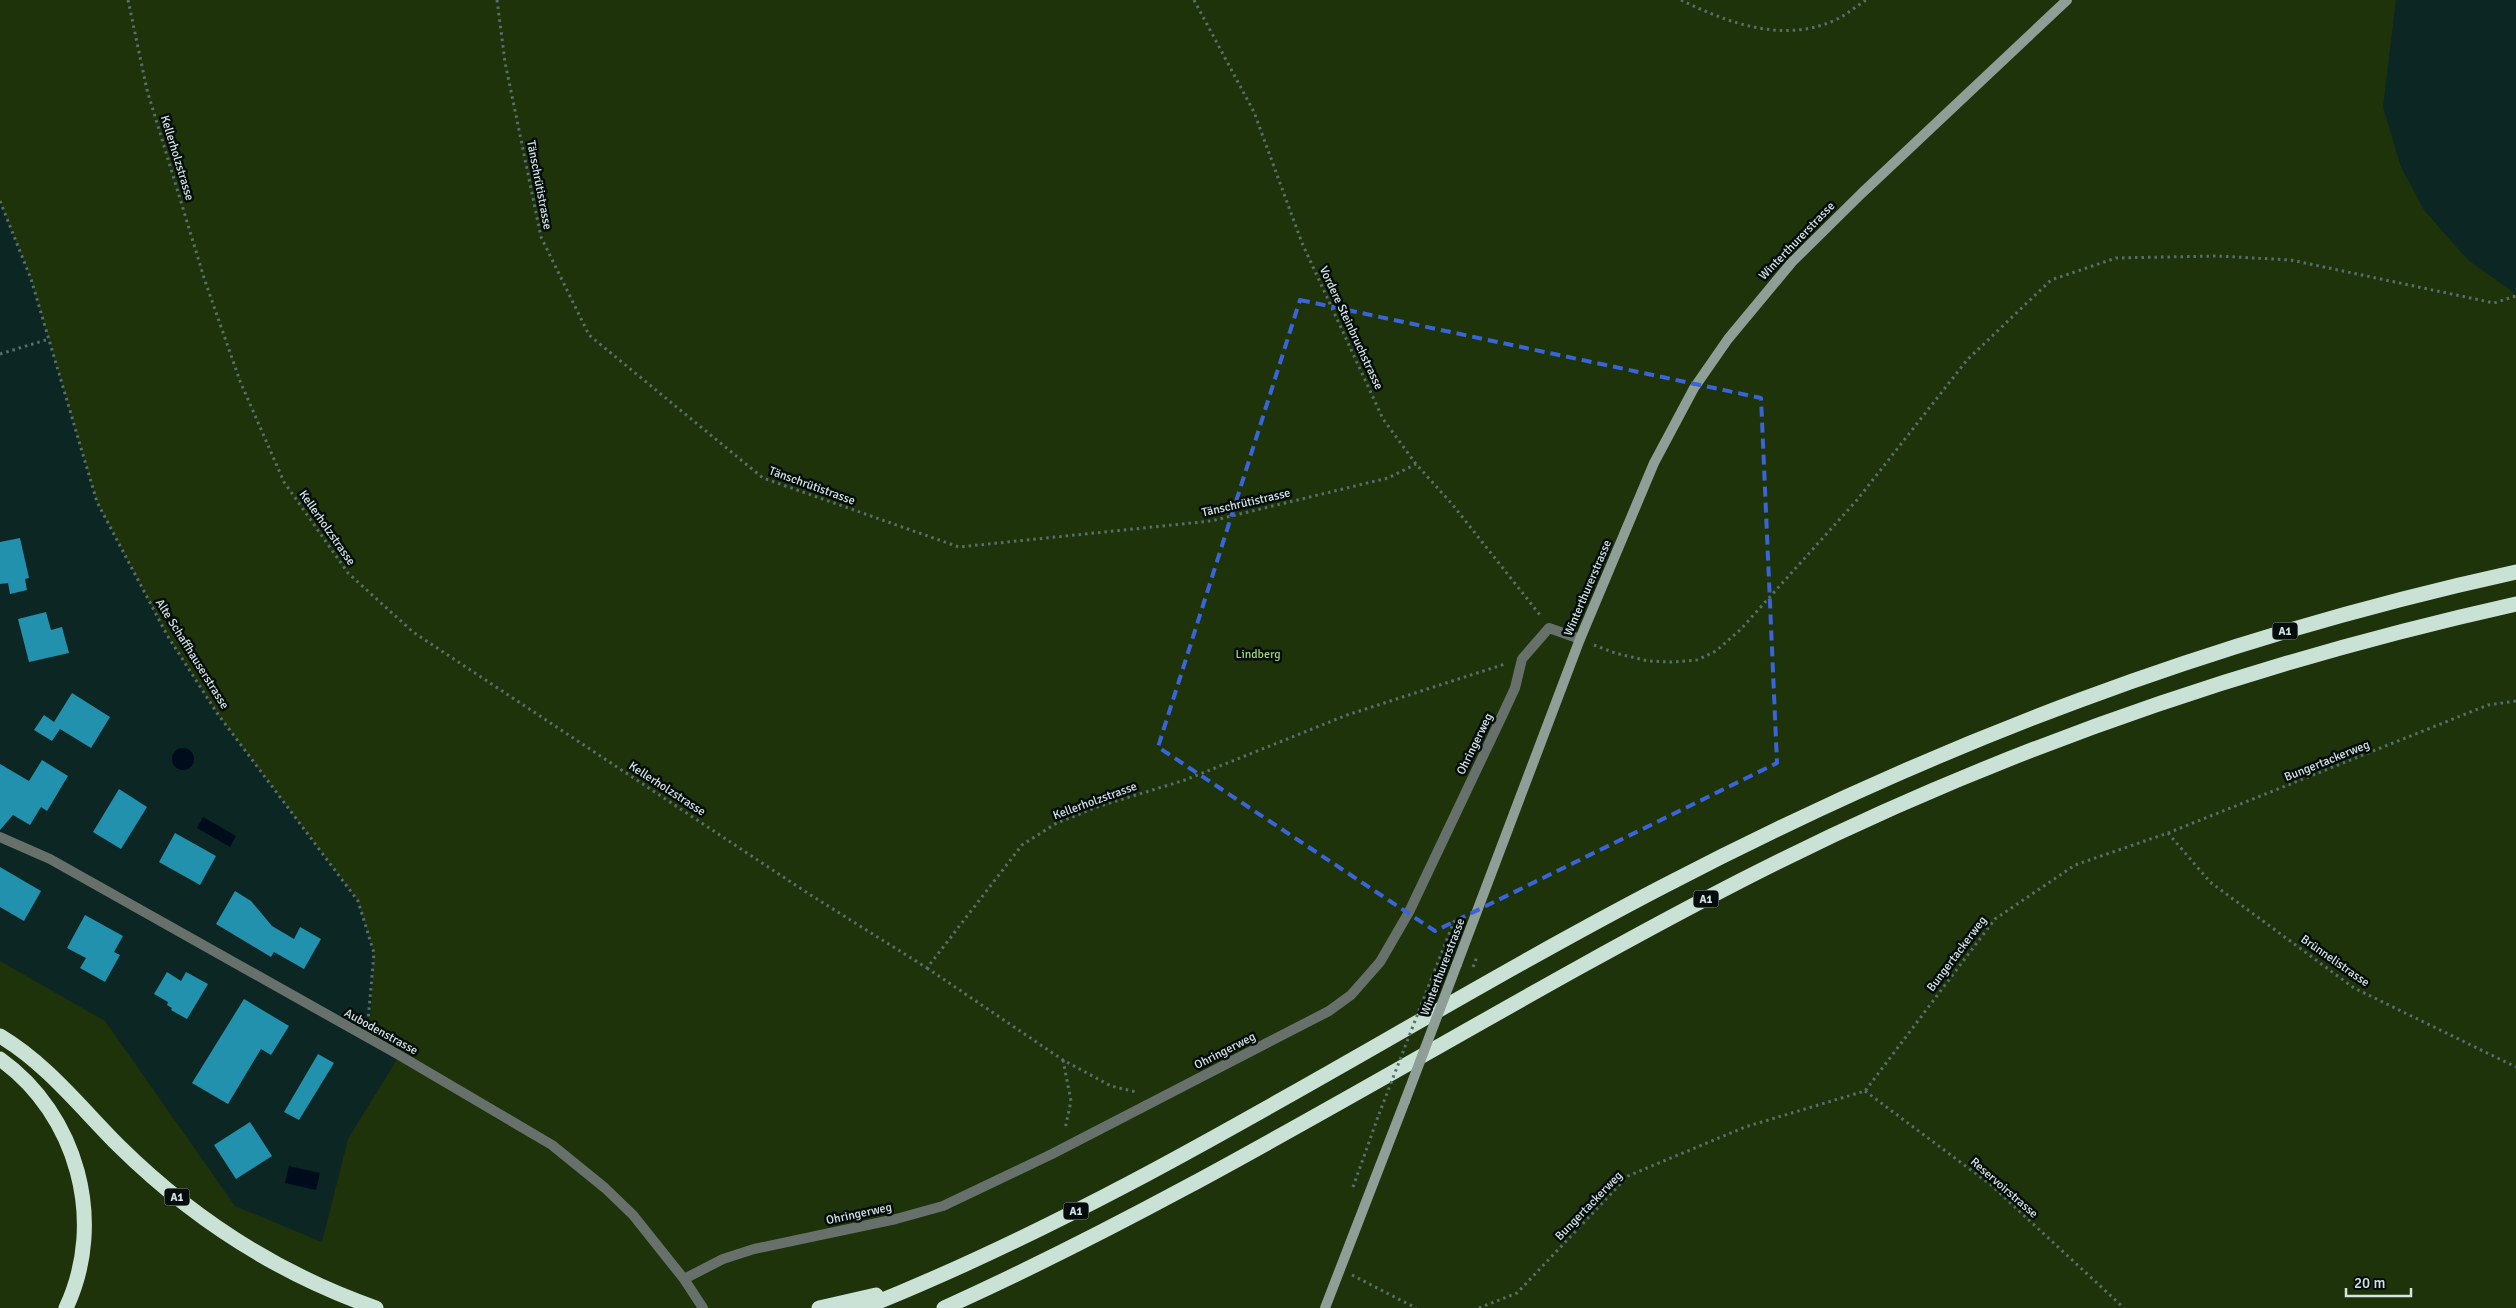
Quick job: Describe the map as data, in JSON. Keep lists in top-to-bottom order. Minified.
{"streets":{"highway":["A1"],"main road":["Winterthurerstrasse"],"street":["Ohringerweg","Aubodenstrasse"],"path":["Kellerholzstrasse","Tänschrütistrasse","Vordere Steinbruchstrasse","Alte Schaffhauserstrasse","Bungertackerweg","Brünnelistrasse","Reservoirstrasse"]},"crossings":[["Kellerholzstrasse","Ohringerweg"],["Tänschrütistrasse","Vordere Steinbruchstrasse"],["Vordere Steinbruchstrasse","Ohringerweg"],["Alte Schaffhauserstrasse","Aubodenstrasse"],["Ohringerweg","Aubodenstrasse"],["Bungertackerweg","Brünnelistrasse"],["Bungertackerweg","Reservoirstrasse"]],"parks":["Lindberg"],"scale_bar":"20 m"}
